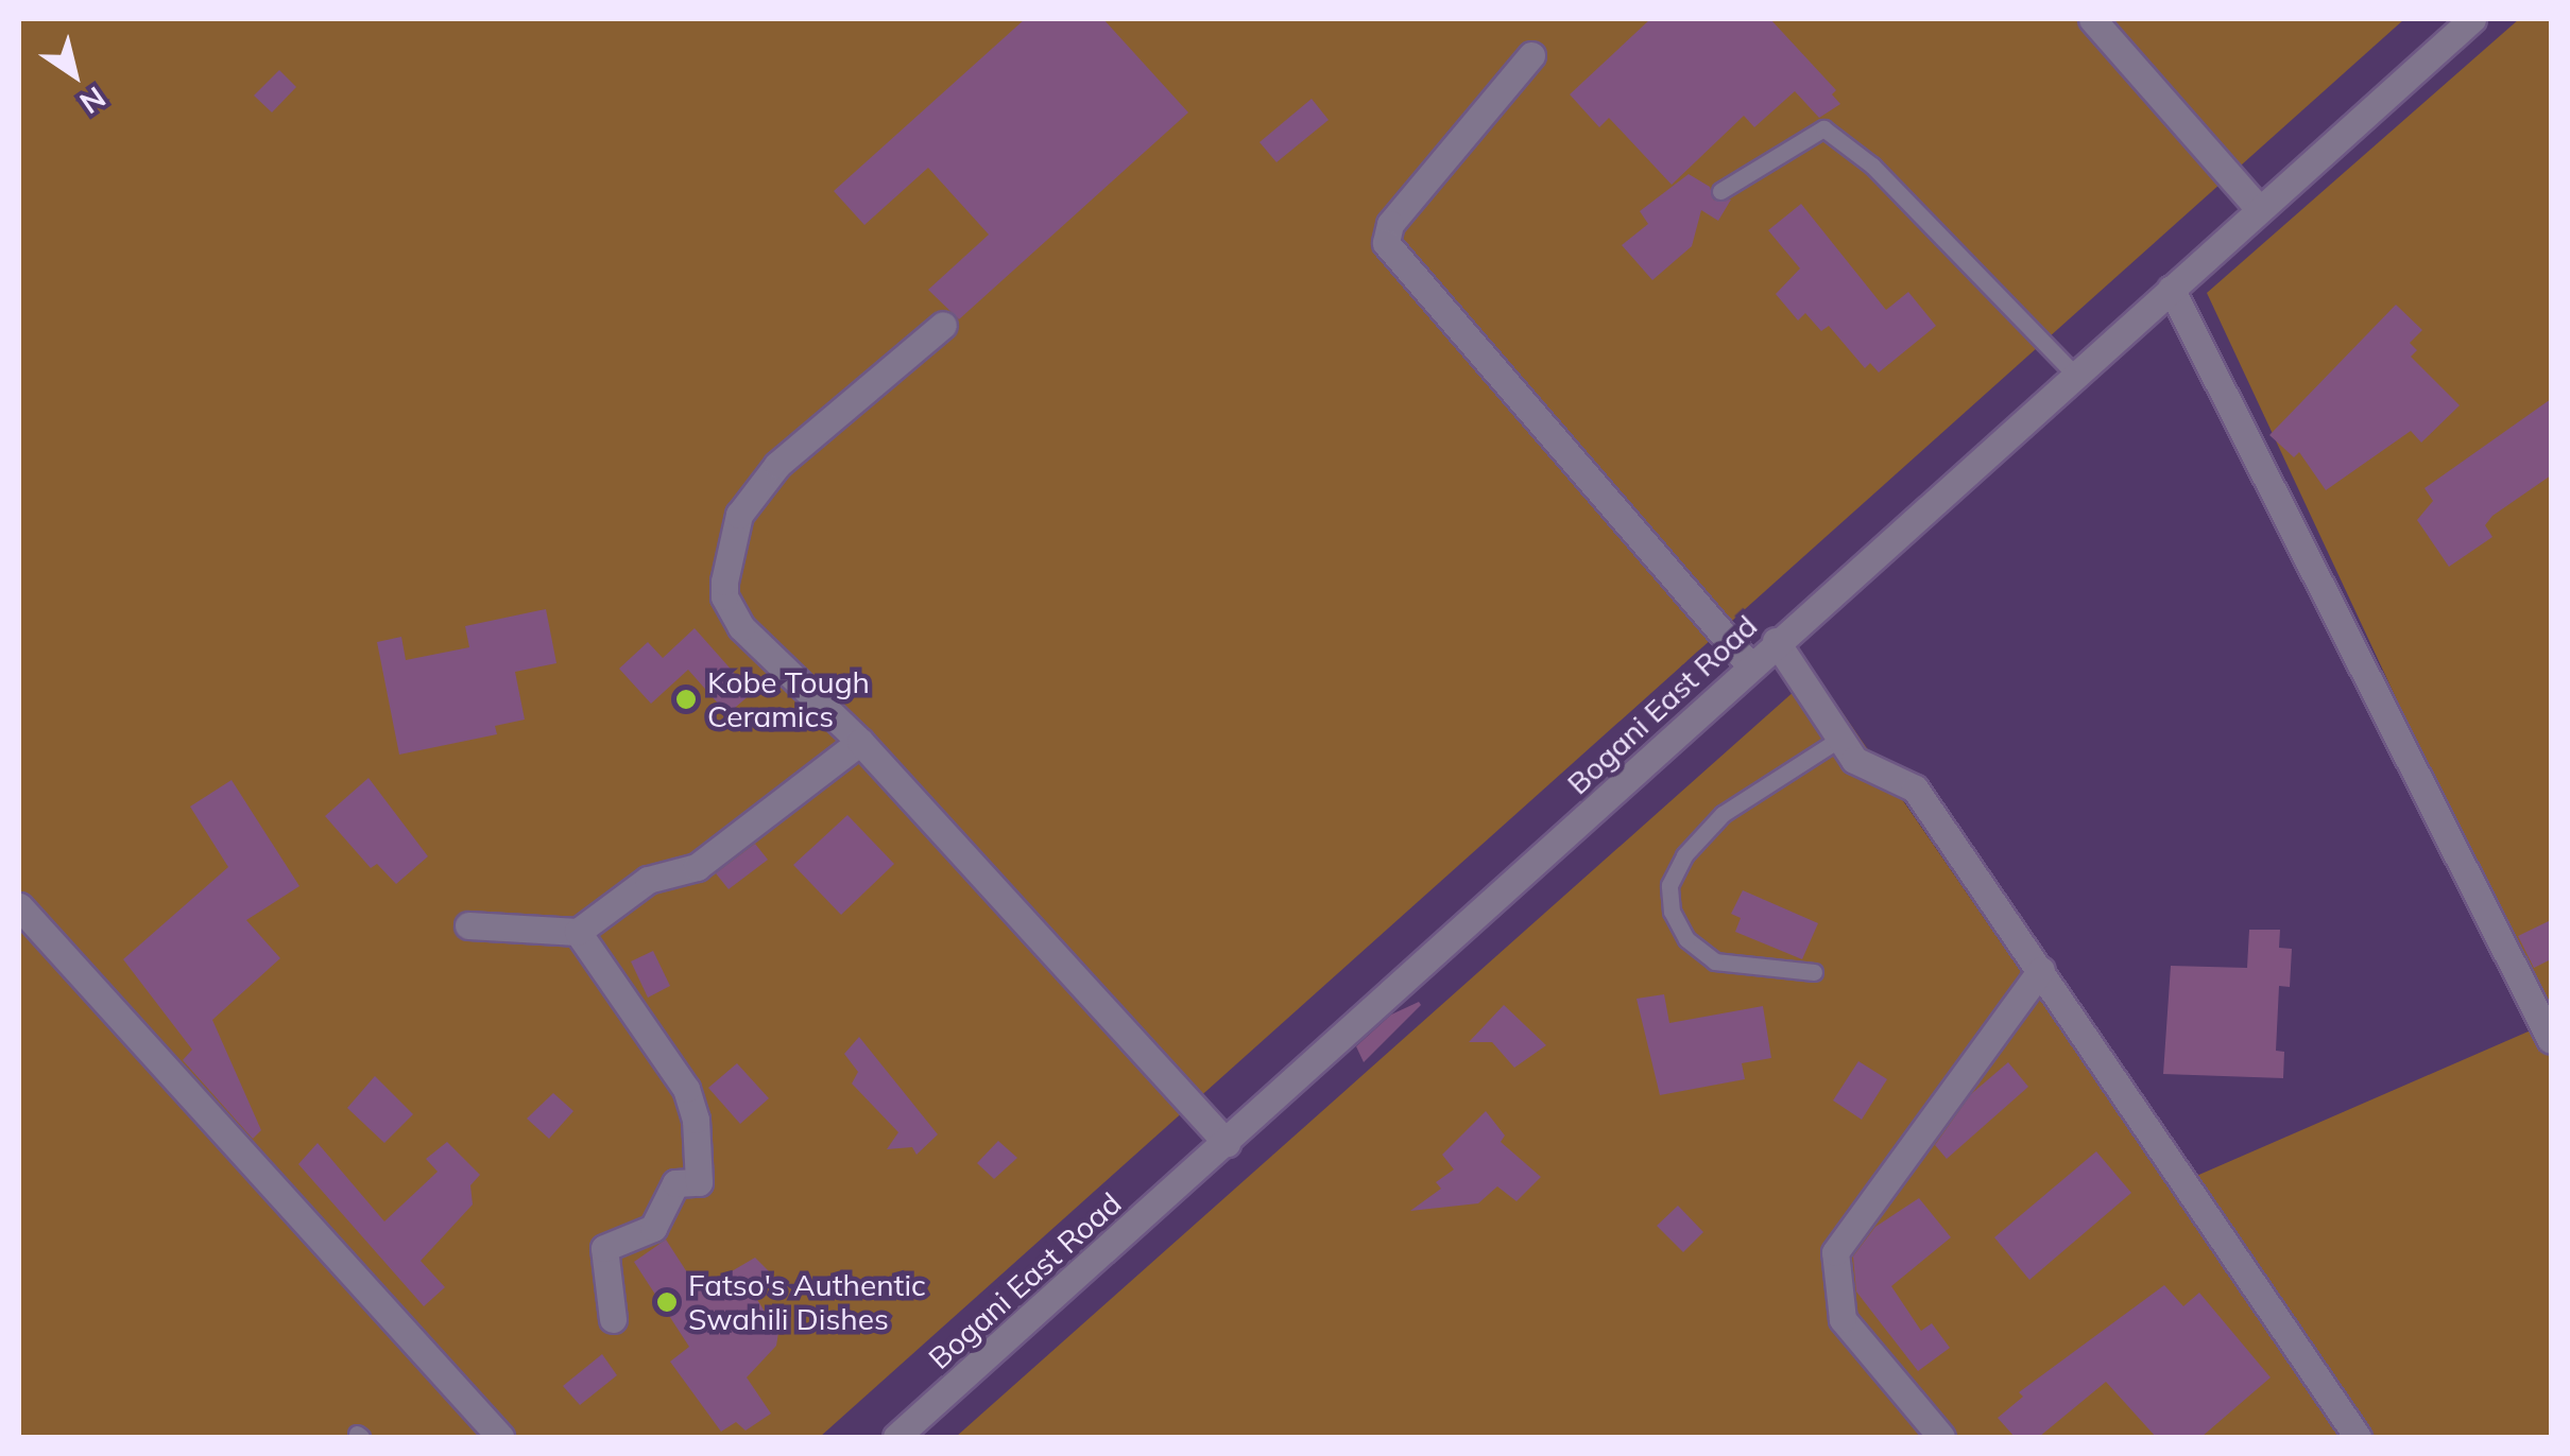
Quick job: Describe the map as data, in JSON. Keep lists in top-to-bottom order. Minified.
{"streets":{"street":["Bogani East Road"]},"places":["Kobe Tough Ceramics","Fatso's Authentic Swahili Dishes"],"north":"bottom right"}
